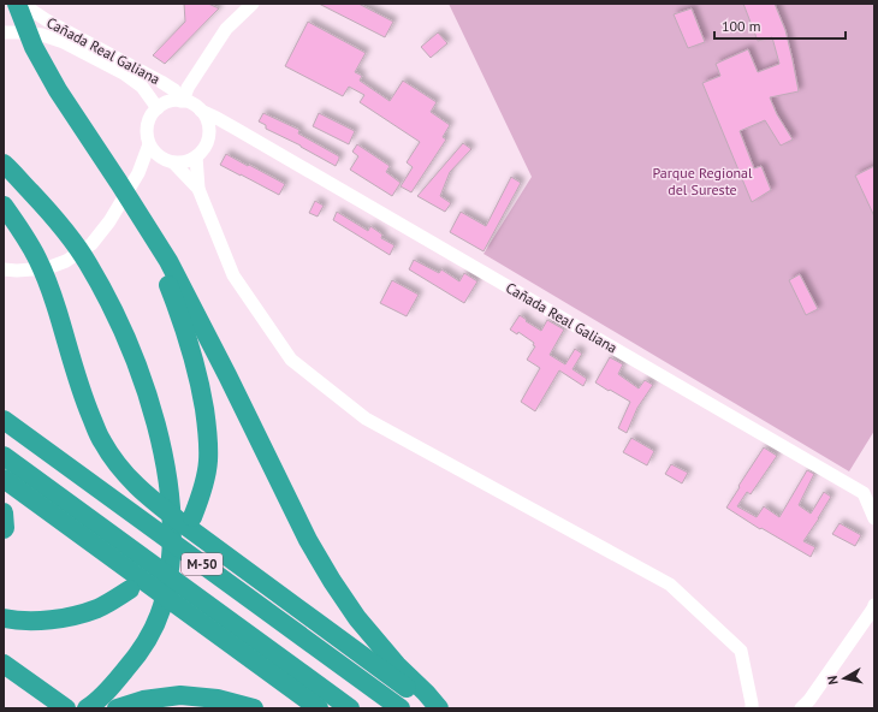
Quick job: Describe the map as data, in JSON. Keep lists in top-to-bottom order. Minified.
{"streets":{"highway":["M-50"],"street":["Cañada Real Galiana"]},"parks":["Parque Regional del Sureste"],"scale_bar":"100 m","north":"left"}
